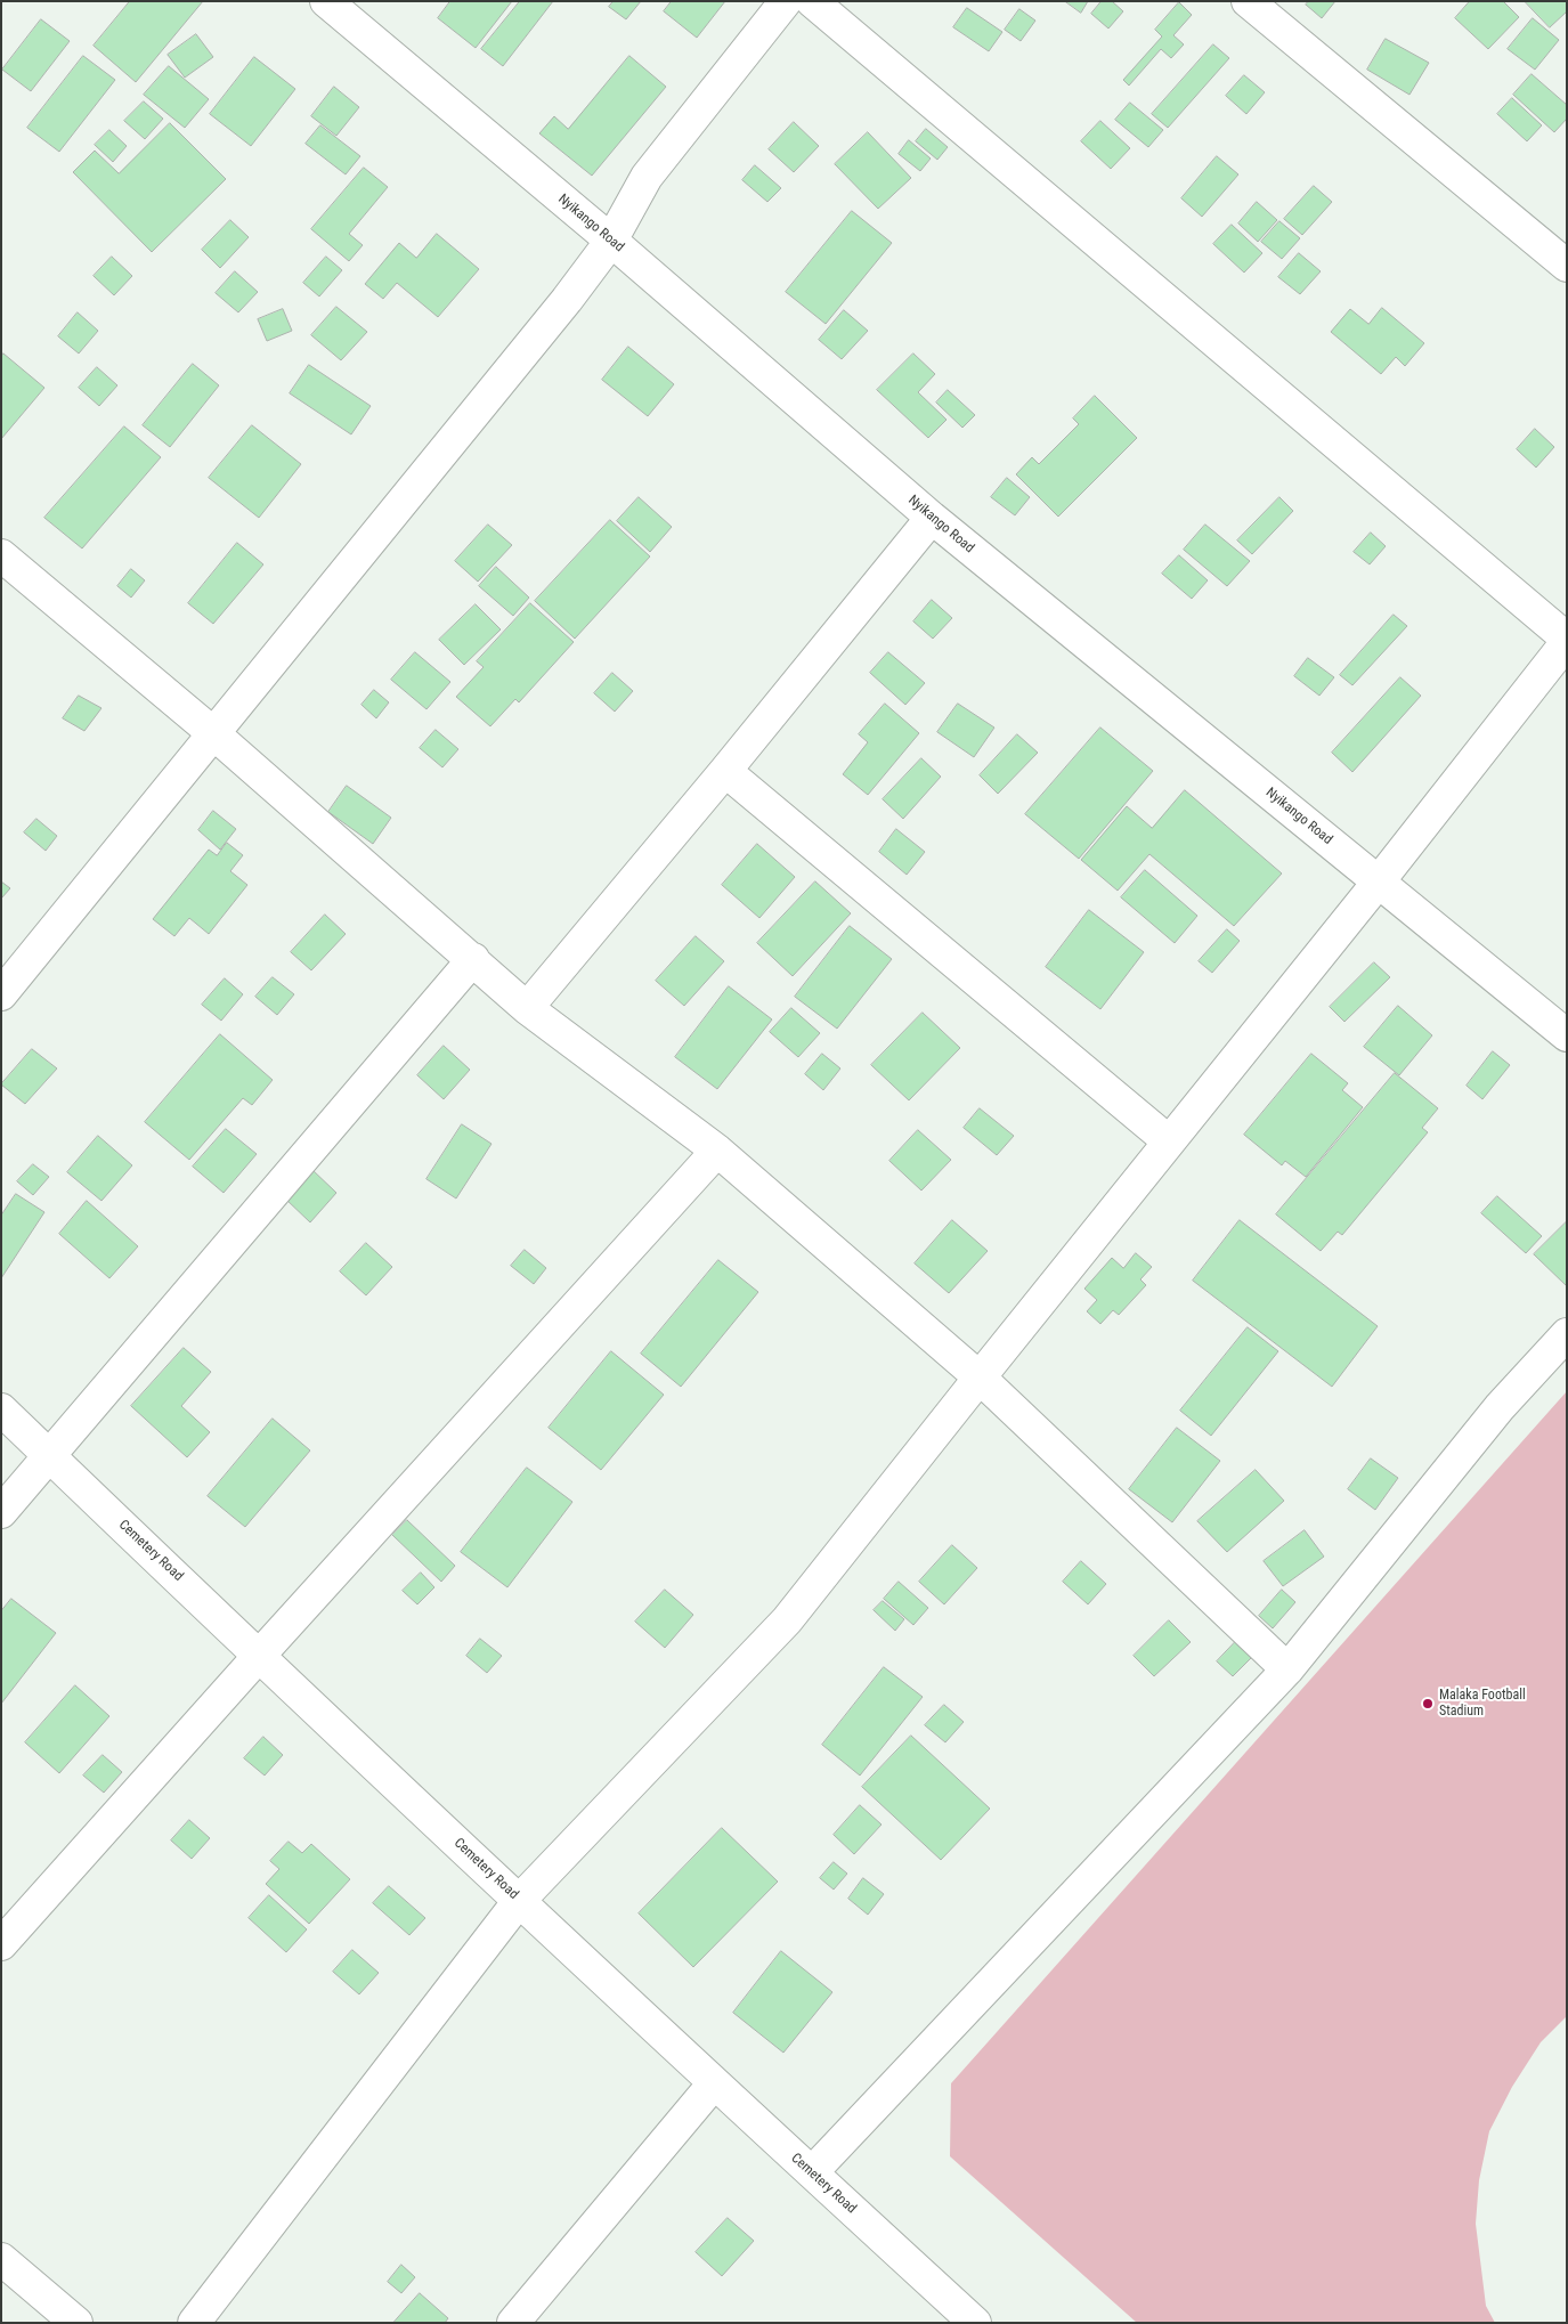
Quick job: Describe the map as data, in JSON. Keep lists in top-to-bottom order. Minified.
{"streets":{"street":["Nyikango Road","Cemetery Road"]},"places":["Malaka Football Stadium"]}
